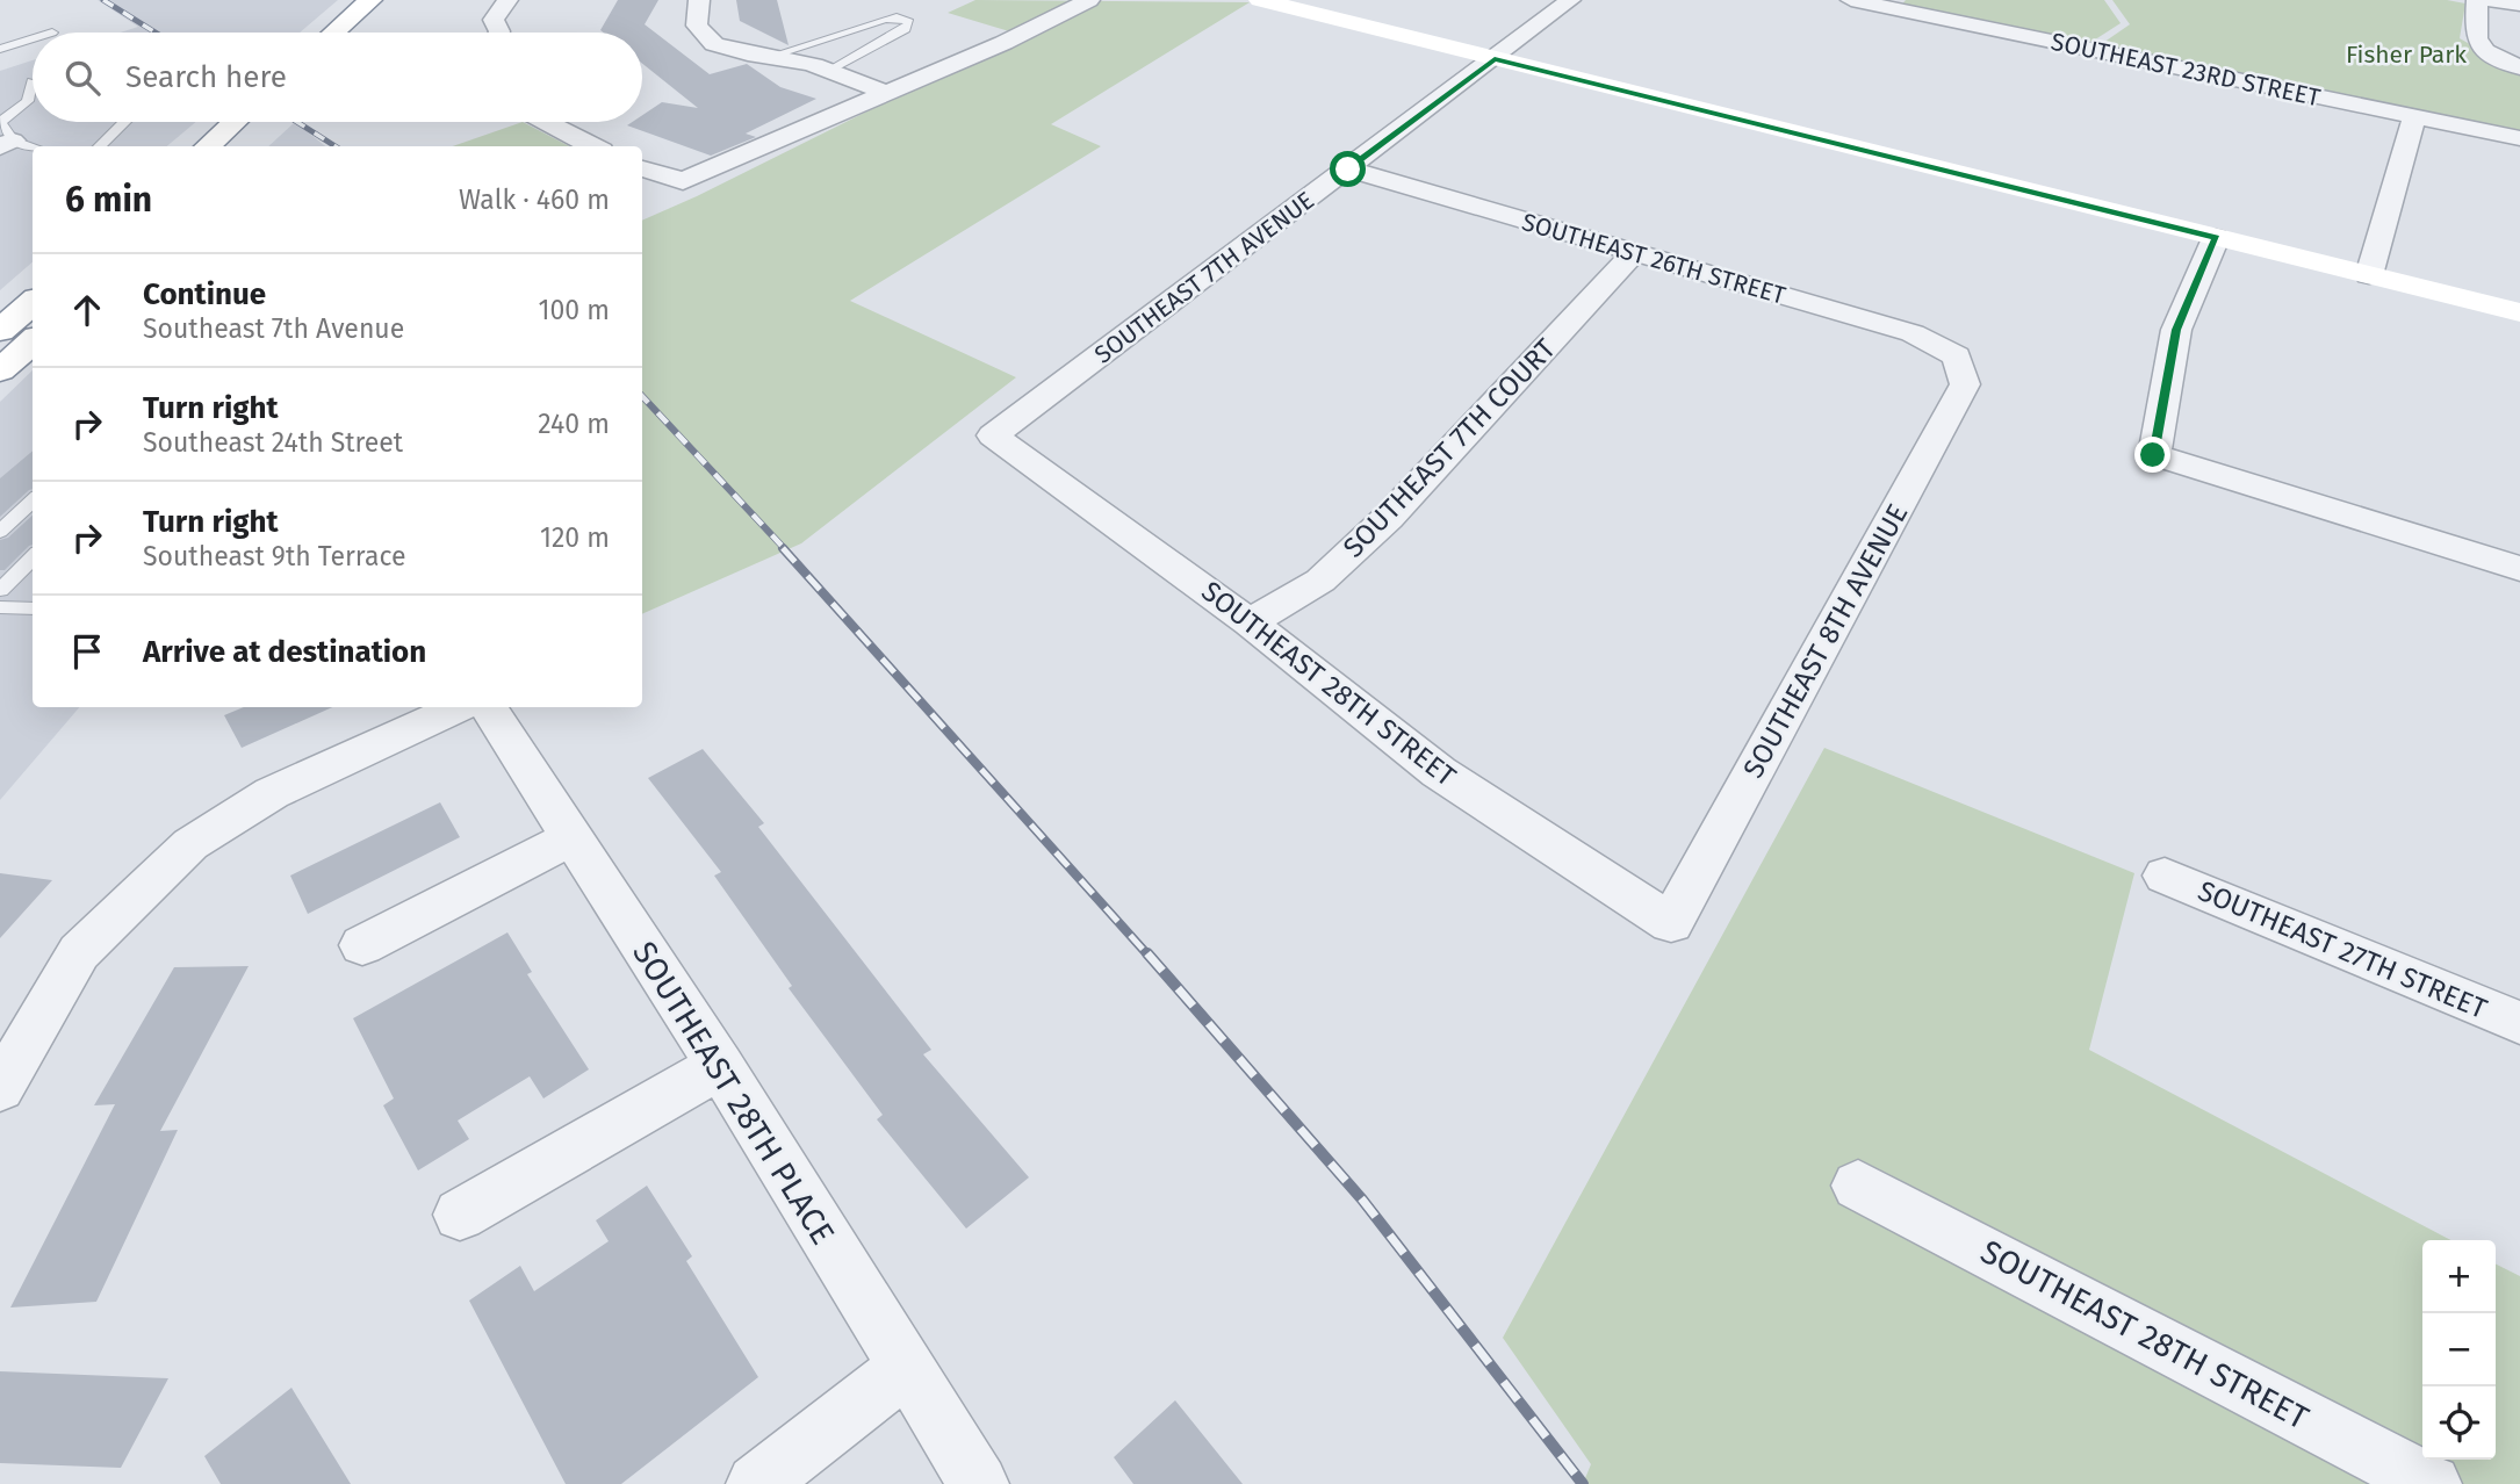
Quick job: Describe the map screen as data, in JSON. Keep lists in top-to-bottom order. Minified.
{"streets":{"street":["SOUTHEAST 23RD STREET","SOUTHEAST 26TH STREET","SOUTHEAST 7TH AVENUE","SOUTHEAST 7TH COURT","SOUTHEAST 8TH AVENUE","SOUTHEAST 28TH STREET","SOUTHEAST 27TH STREET","SOUTHEAST 28TH PLACE"]},"crossings":[["SOUTHEAST 26TH STREET","SOUTHEAST 7TH AVENUE"],["SOUTHEAST 26TH STREET","SOUTHEAST 7TH COURT"],["SOUTHEAST 26TH STREET","SOUTHEAST 8TH AVENUE"],["SOUTHEAST 7TH AVENUE","SOUTHEAST 28TH STREET"],["SOUTHEAST 7TH COURT","SOUTHEAST 28TH STREET"],["SOUTHEAST 8TH AVENUE","SOUTHEAST 28TH STREET"]],"parks":["Fisher Park"],"page":{"search":"Search here","heading":["6 min","Walk · 460 m"],"list":[["Continue","Southeast 7th Avenue","100 m"],["Turn right","Southeast 24th Street","240 m"],["Turn right","Southeast 9th Terrace","120 m"],"Arrive at destination"],"map_buttons":["+","−"]}}
